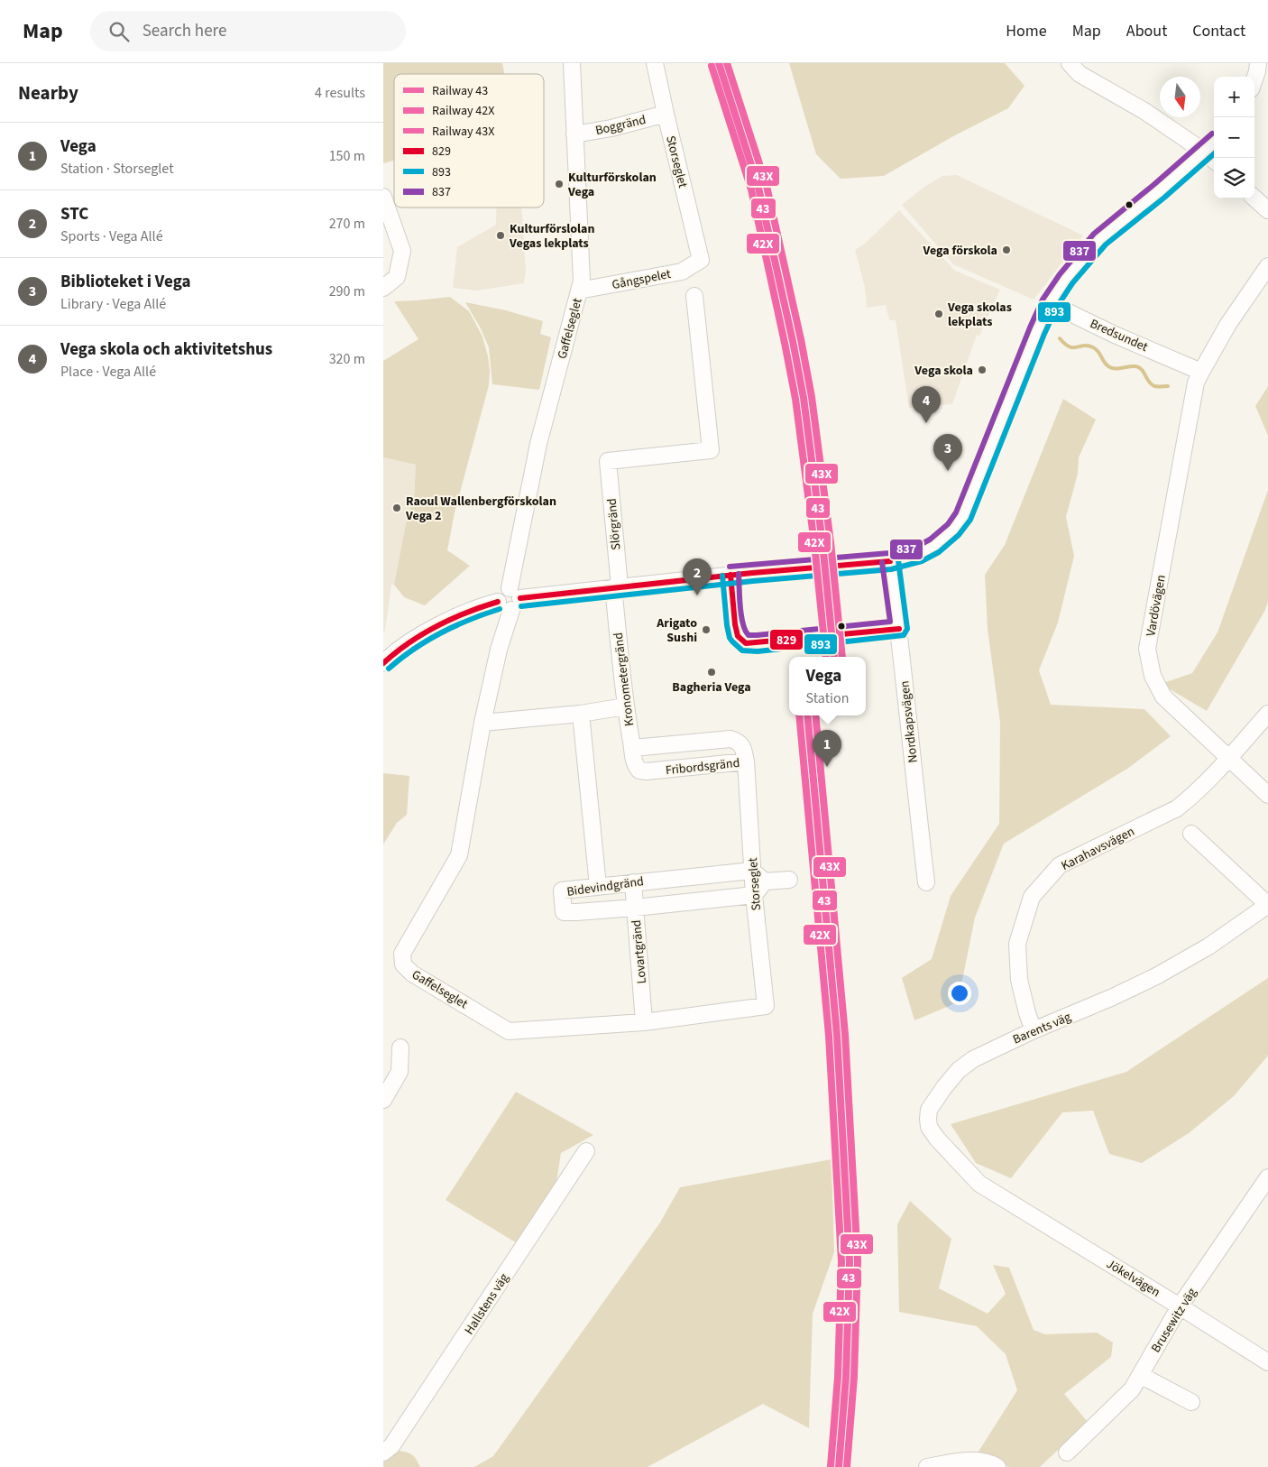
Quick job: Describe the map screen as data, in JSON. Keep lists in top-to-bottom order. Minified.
{"streets":{"street":["Boggränd","Storseglet","Gångspelet","Gaffelseglet","Bredsundet","Slörgränd","Vardövägen","Kronometergränd","Nordkapsvägen","Fribordsgränd","Karahavsvägen","Bidevindgränd","Lovartgränd","Barents väg","Jökelvägen","Hallstens väg","Brusewitz väg"]},"crossings":[["Boggränd","Storseglet"],["Boggränd","Gaffelseglet"],["Storseglet","Gångspelet"],["Storseglet","Gaffelseglet"],["Storseglet","Fribordsgränd"],["Storseglet","Bidevindgränd"],["Gångspelet","Gaffelseglet"],["Gaffelseglet","Lovartgränd"],["Bredsundet","Vardövägen"],["Slörgränd","Kronometergränd"],["Vardövägen","Karahavsvägen"],["Kronometergränd","Fribordsgränd"],["Karahavsvägen","Barents väg"],["Bidevindgränd","Lovartgränd"],["Barents väg","Jökelvägen"],["Jökelvägen","Brusewitz väg"]],"places":["Kulturförskolan Vega","Kulturförslolan Vegas lekplats","Vega förskola","Vega skolas lekplats","Vega skola","Raoul Wallenbergförskolan Vega 2","Arigato Sushi","Bagheria Vega"],"lines":["rail line 43","rail line 43X","rail line 42X","transit line 837","transit line 893","transit line 829"],"legend":["Railway 43","Railway 42X","Railway 43X","829","893","837"],"north":"bottom","page":{"header":"Map","search":"Search here","nav":["Home","Map","About","Contact"],"heading":["Nearby","4 results"],"map_buttons":["+","−"],"list":[{"mark":"1","name":"Vega","note":"Station · Storseglet","value":"150 m"},{"mark":"2","name":"STC","note":"Sports · Vega Allé","value":"270 m"},{"mark":"3","name":"Biblioteket i Vega","note":"Library · Vega Allé","value":"290 m"},{"mark":"4","name":"Vega skola och aktivitetshus","note":"Place · Vega Allé","value":"320 m"}],"pins":["4","3","2","1"],"popup":["Vega","Station"]}}
